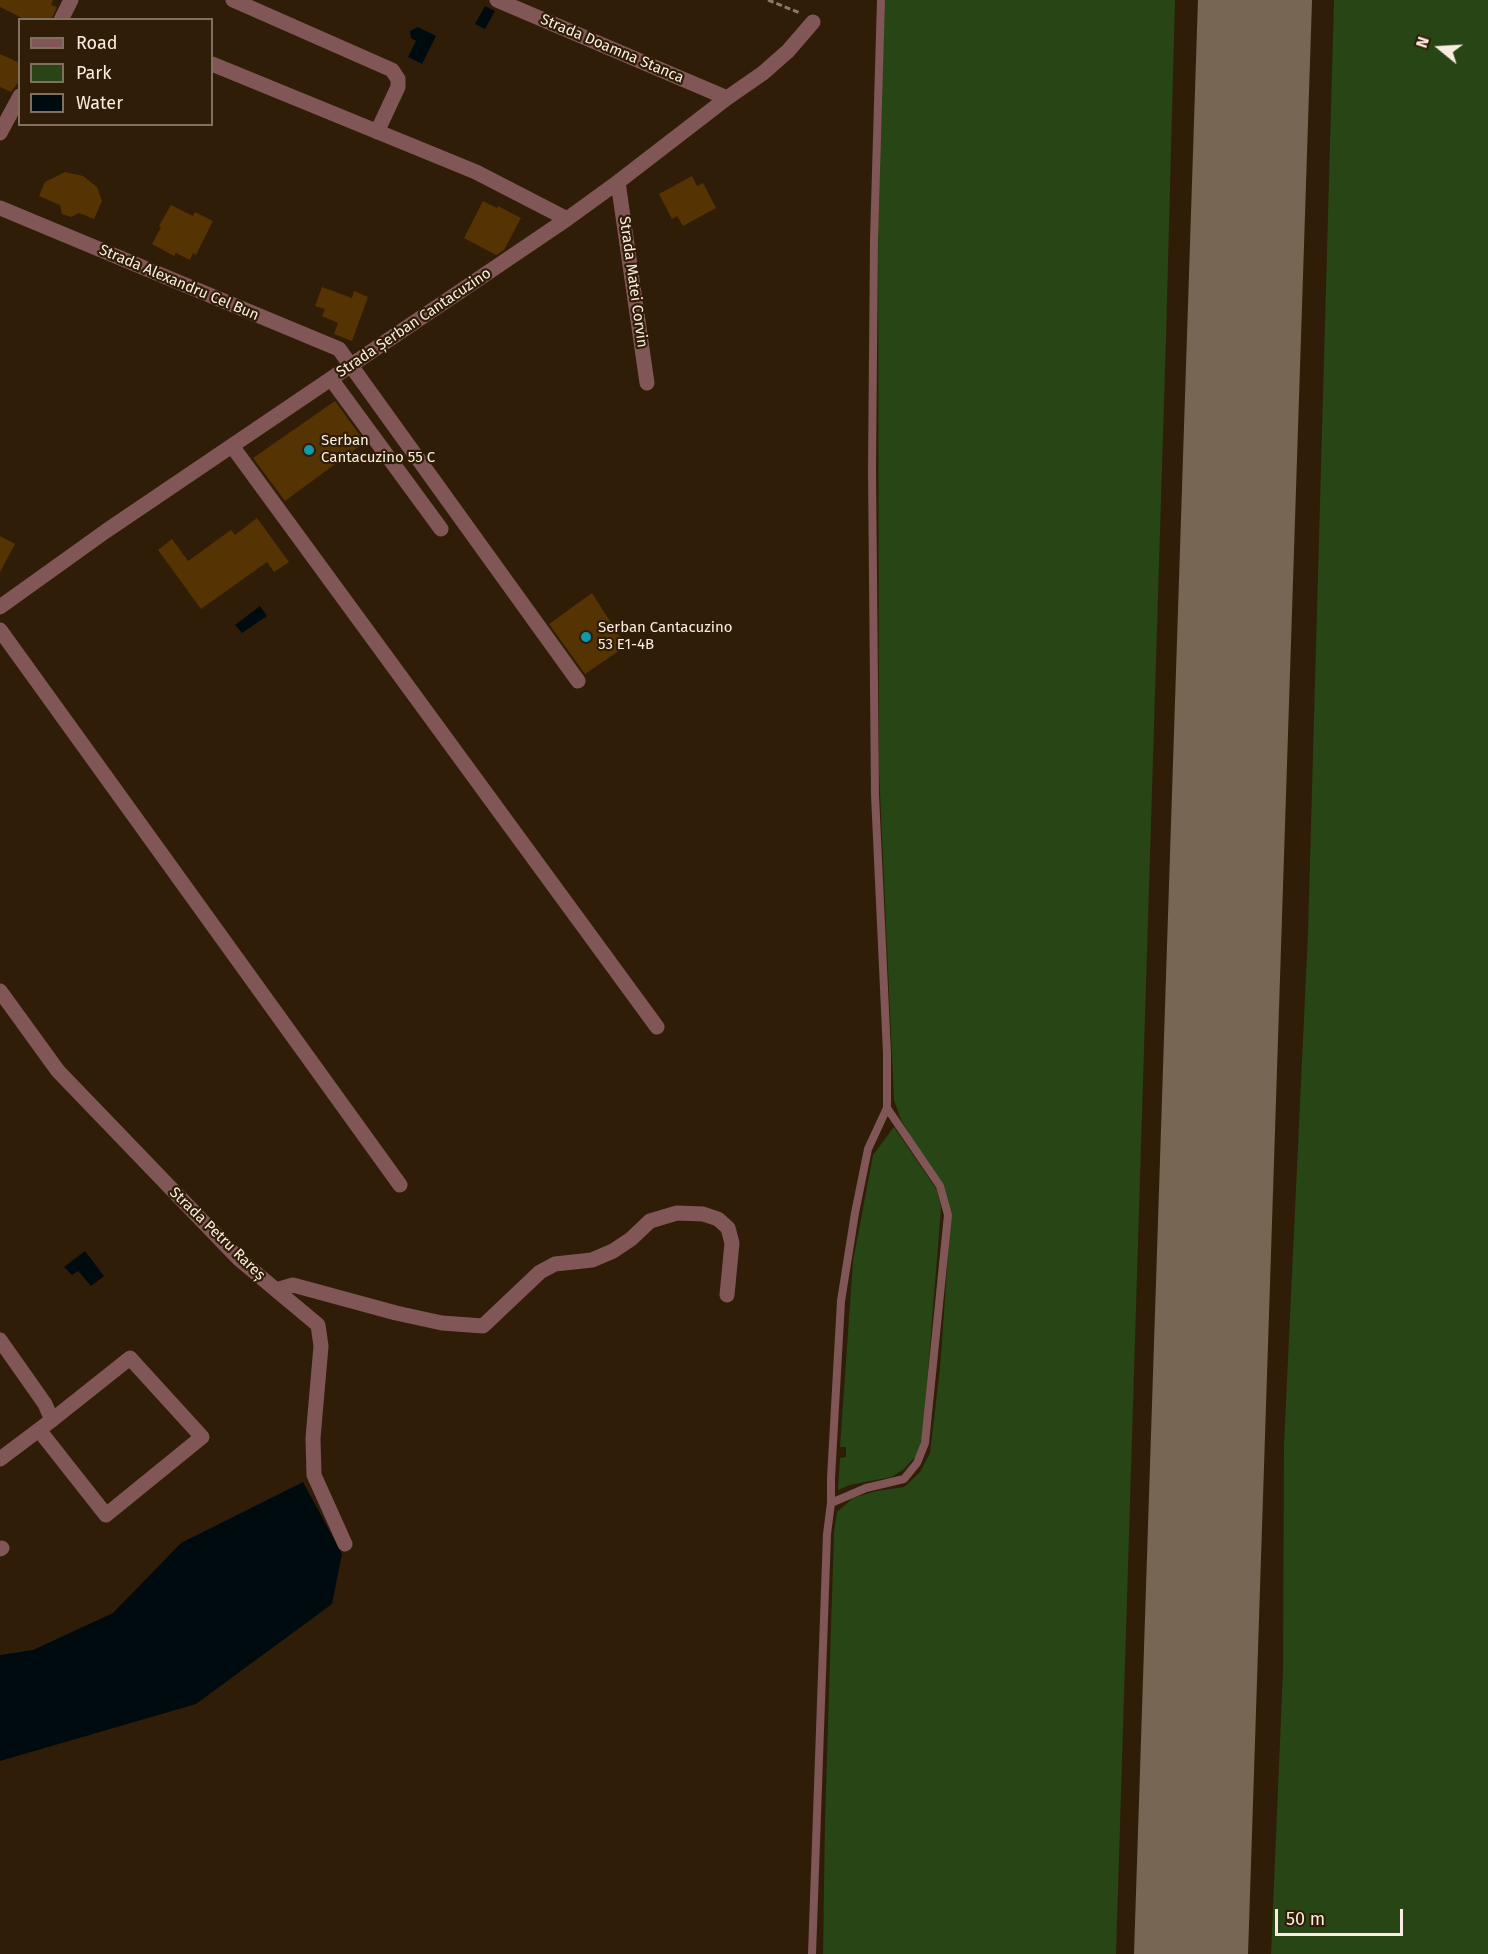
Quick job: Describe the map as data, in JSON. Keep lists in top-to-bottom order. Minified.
{"streets":{"street":["Strada Doamna Stanca","Strada Matei Corvin","Strada Alexandru Cel Bun","Strada Șerban Cantacuzino","Strada Petru Rareș"]},"crossings":[["Strada Doamna Stanca","Strada Șerban Cantacuzino"],["Strada Matei Corvin","Strada Șerban Cantacuzino"],["Strada Alexandru Cel Bun","Strada Șerban Cantacuzino"]],"places":["Serban Cantacuzino 55 C","Serban Cantacuzino 53 E1-4B"],"legend":["Road","Park","Water"],"scale_bar":"50 m","north":"left"}
